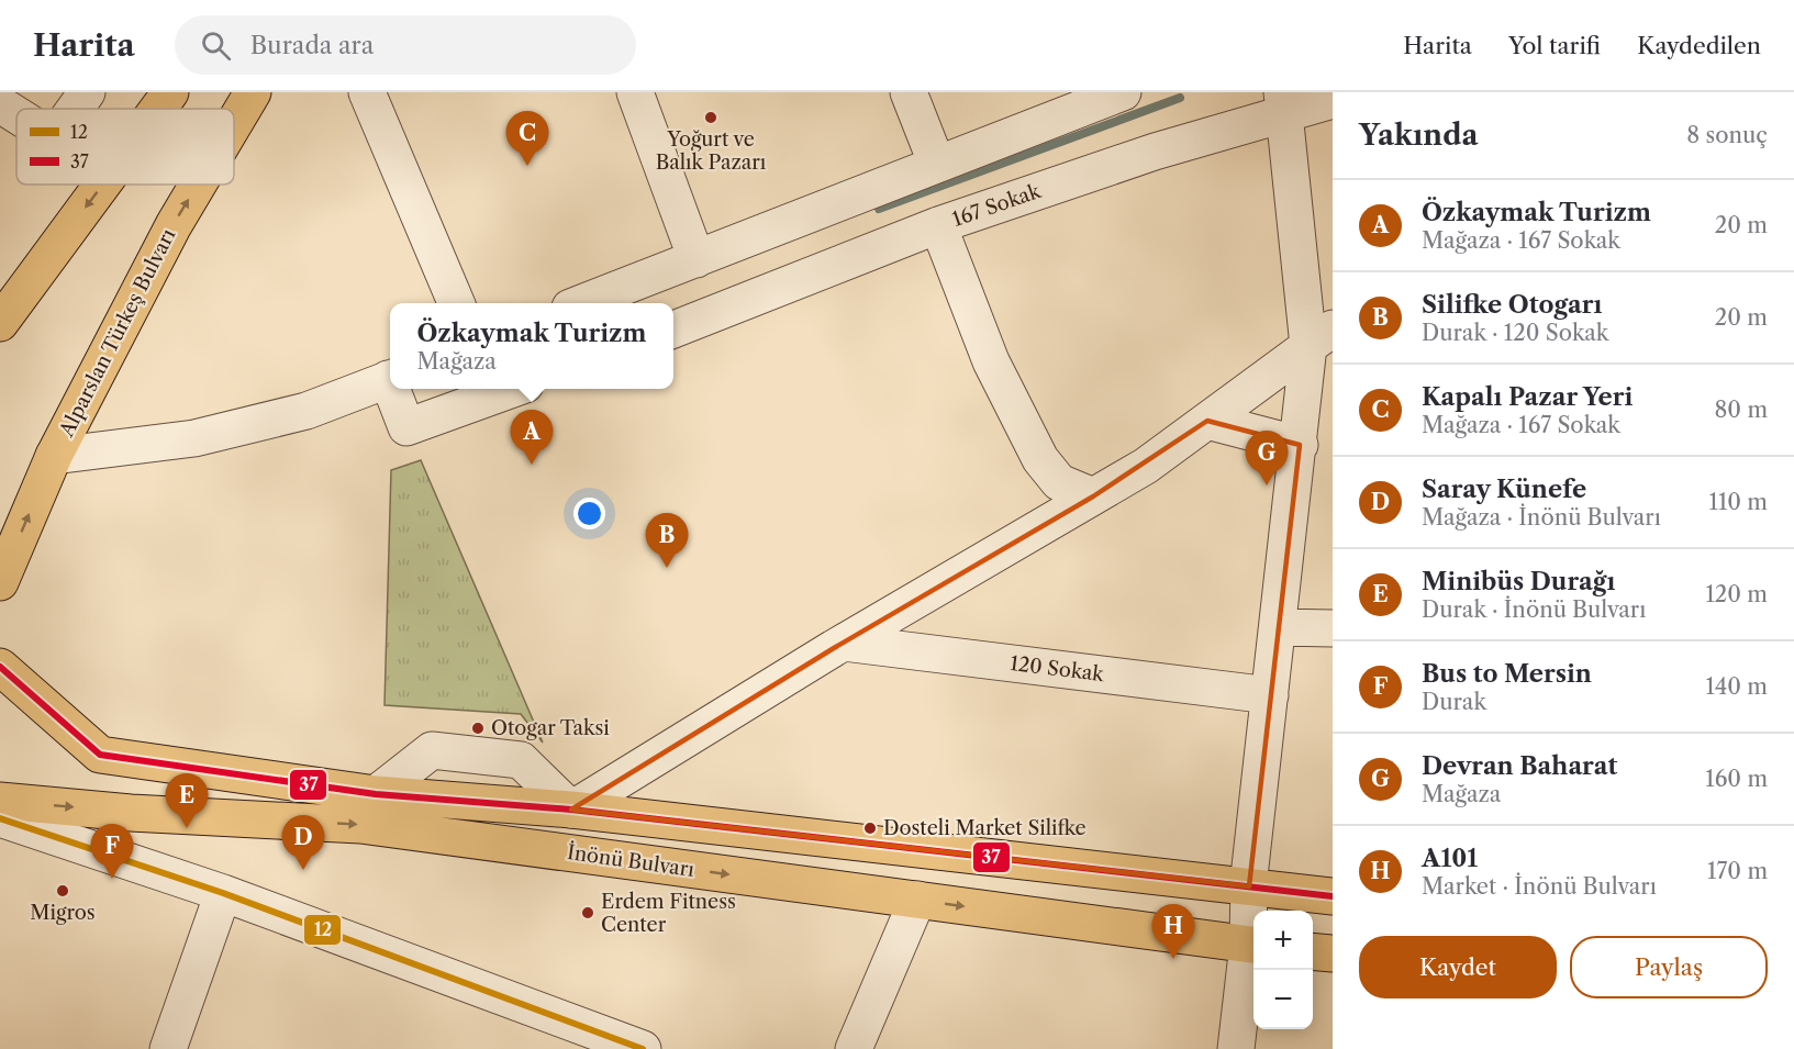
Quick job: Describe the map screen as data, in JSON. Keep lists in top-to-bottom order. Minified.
{"streets":{"main road":["Alparslan Türkeş Bulvarı","İnönü Bulvarı"],"street":["167 Sokak","120 Sokak"]},"places":["Yoğurt ve Balık Pazarı","Otogar Taksi","Dosteli Market Silifke","Migros","Erdem Fitness Center"],"lines":["transit line 37","transit line 12"],"legend":["12","37"],"page":{"header":"Harita","search":"Burada ara","nav":["Harita","Yol tarifi","Kaydedilen"],"heading":["Yakında","8 sonuç"],"pins":["C","A","G","B","E","D","F","H"],"list":[{"mark":"A","name":"Özkaymak Turizm","note":"Mağaza · 167 Sokak","value":"20 m"},{"mark":"B","name":"Silifke Otogarı","note":"Durak · 120 Sokak","value":"20 m"},{"mark":"C","name":"Kapalı Pazar Yeri","note":"Mağaza · 167 Sokak","value":"80 m"},{"mark":"D","name":"Saray Künefe","note":"Mağaza · İnönü Bulvarı","value":"110 m"},{"mark":"E","name":"Minibüs Durağı","note":"Durak · İnönü Bulvarı","value":"120 m"},{"mark":"F","name":"Bus to Mersin","note":"Durak","value":"140 m"},{"mark":"G","name":"Devran Baharat","note":"Mağaza","value":"160 m"},{"mark":"H","name":"A101","note":"Market · İnönü Bulvarı","value":"170 m"}],"popup":["Özkaymak Turizm","Mağaza"],"map_buttons":["+","−"],"buttons":["Kaydet","Paylaş"]}}
